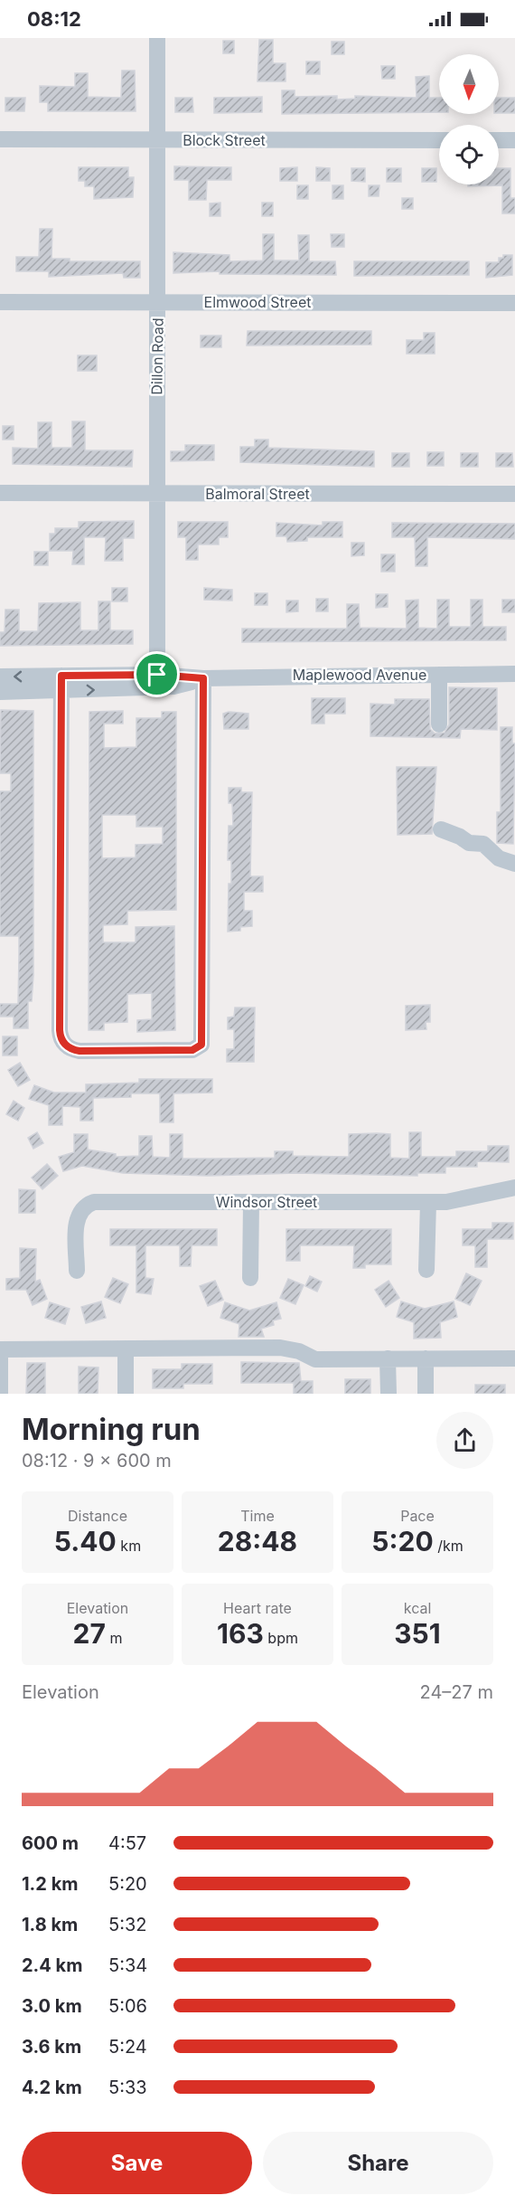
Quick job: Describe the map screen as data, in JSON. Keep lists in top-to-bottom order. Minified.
{"streets":{"street":["Block Street","Elmwood Street","Dillon Road","Balmoral Street","Maplewood Avenue","Windsor Street"]},"crossings":[["Block Street","Dillon Road"],["Elmwood Street","Dillon Road"],["Dillon Road","Balmoral Street"],["Dillon Road","Maplewood Avenue"]],"north":"bottom","page":{"status":"08:12","heading":["Morning run","08:12 · 9 × 600 m"],"stats":[["Distance","5.40 km"],["Time","28:48"],["Pace","5:20 /km"],["Elevation","27 m"],["Heart rate","163 bpm"],["kcal","351"]],"chart":["Elevation","24–27 m"],"list":[{"name":"600 m","note":"4:57"},{"name":"1.2 km","note":"5:20"},{"name":"1.8 km","note":"5:32"},{"name":"2.4 km","note":"5:34"},{"name":"3.0 km","note":"5:06"},{"name":"3.6 km","note":"5:24"},{"name":"4.2 km","note":"5:33"}],"buttons":["Save","Share"]}}
